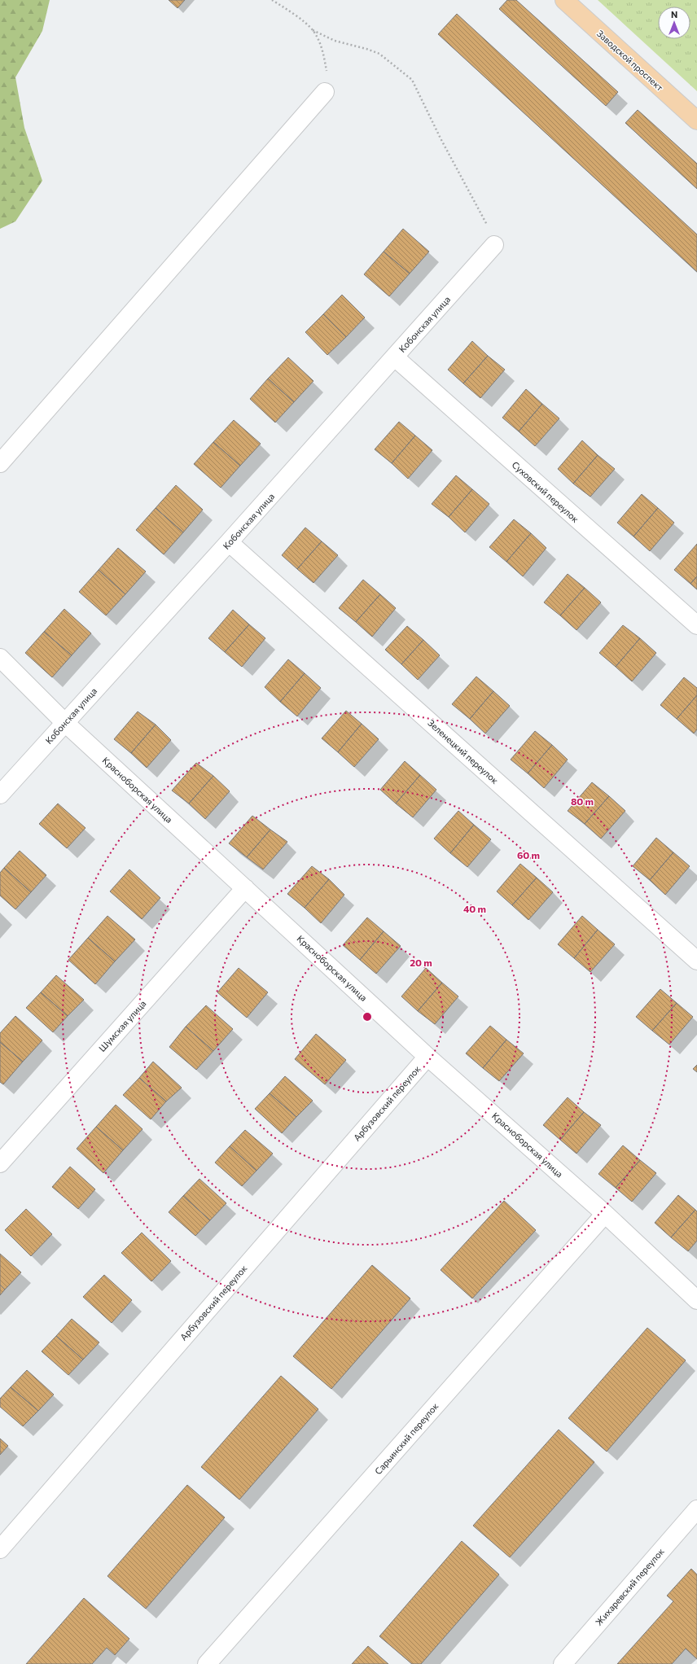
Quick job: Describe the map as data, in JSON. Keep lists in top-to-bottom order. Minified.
{"streets":{"main road":["Заводской проспект"],"street":["Кобонская улица","Суховский переулок","Зеленецкий переулок","Красноборская улица","Шумская улица","Арбузовский переулок","Сарьинский переулок","Жихаревский переулок"]},"crossings":[["Кобонская улица","Суховский переулок"],["Кобонская улица","Зеленецкий переулок"],["Кобонская улица","Красноборская улица"],["Красноборская улица","Шумская улица"],["Красноборская улица","Арбузовский переулок"],["Красноборская улица","Сарьинский переулок"]],"north":"top","rings":["80 m","60 m","40 m","20 m"]}
